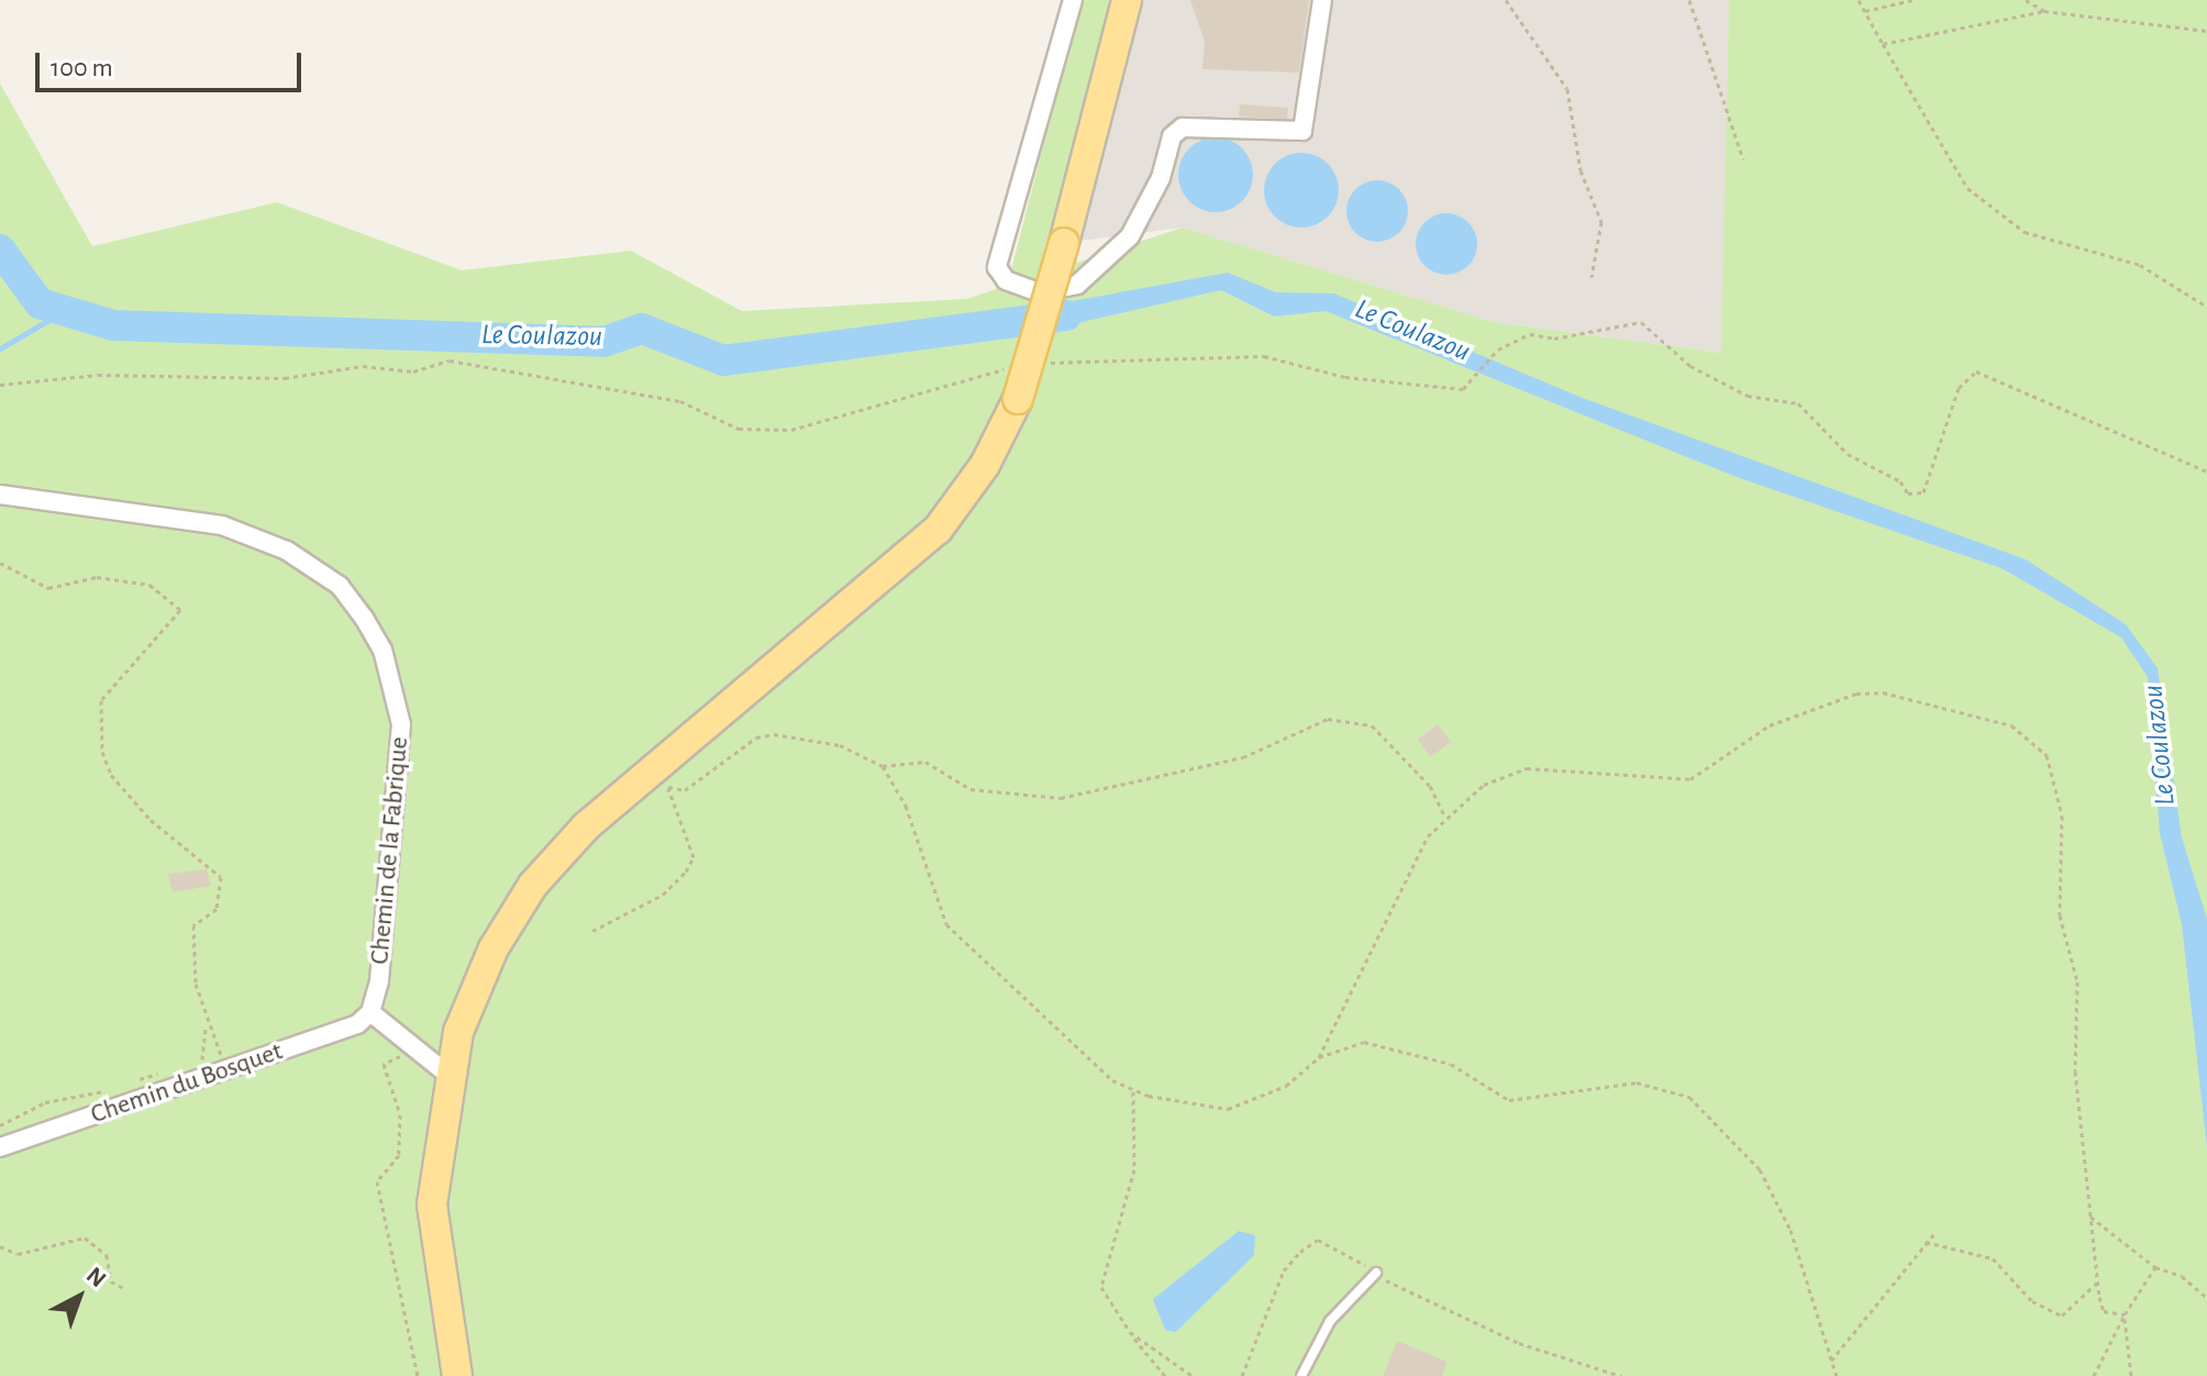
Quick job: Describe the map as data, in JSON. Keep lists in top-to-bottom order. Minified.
{"streets":{"street":["Chemin de la Fabrique","Chemin du Bosquet"]},"crossings":[["Chemin de la Fabrique","Chemin du Bosquet"]],"water":["Le Coulazou"],"scale_bar":"100 m","north":"top right"}
